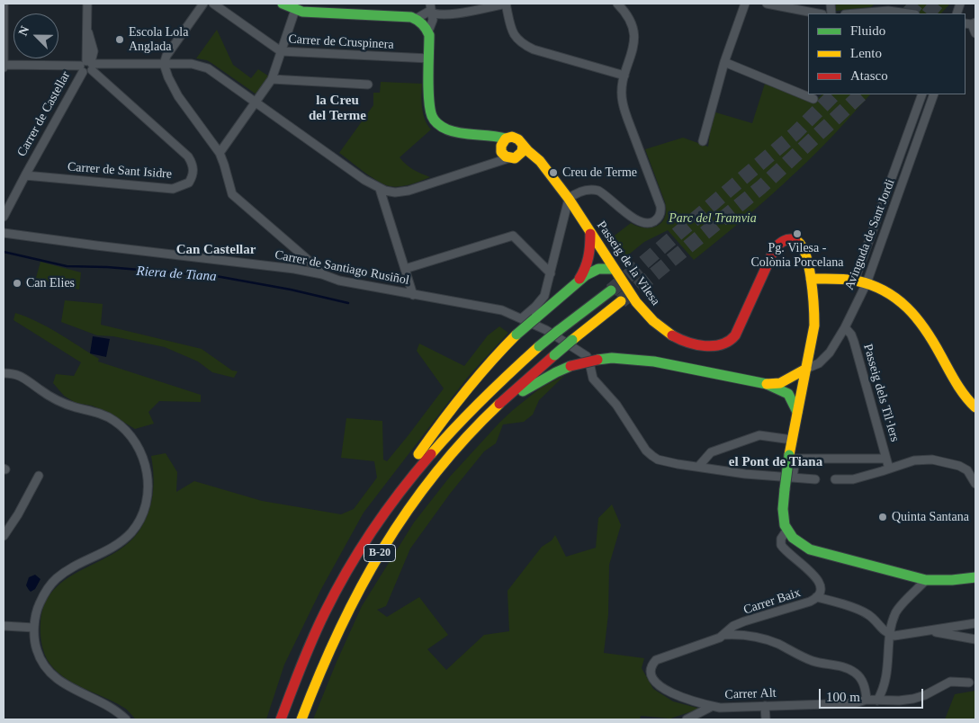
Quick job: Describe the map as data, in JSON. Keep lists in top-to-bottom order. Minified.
{"streets":{"main road":["Passeig de la Vilesa","B-20"],"street":["Carrer de Cruspinera","Carrer de Castellar","Carrer de Sant Isidre","Avinguda de Sant Jordi","Carrer de Santiago Rusiñol","Passeig dels Til·lers","Carrer Baix","Carrer Alt"]},"crossings":[["Carrer de Castellar","Carrer de Sant Isidre"],["Avinguda de Sant Jordi","Passeig dels Til·lers"],["Passeig de la Vilesa","B-20"],["Carrer Baix","Carrer Alt"]],"districts":["la Creu del Terme","Can Castellar","el Pont de Tiana"],"water":["Riera de Tiana"],"parks":["Parc del Tramvia"],"places":["Escola Lola Anglada","Creu de Terme","Pg. Vilesa - Colònia Porcelana","Can Elies","Quinta Santana"],"legend":["Fluido","Lento","Atasco"],"scale_bar":"100 m","north":"top left"}
